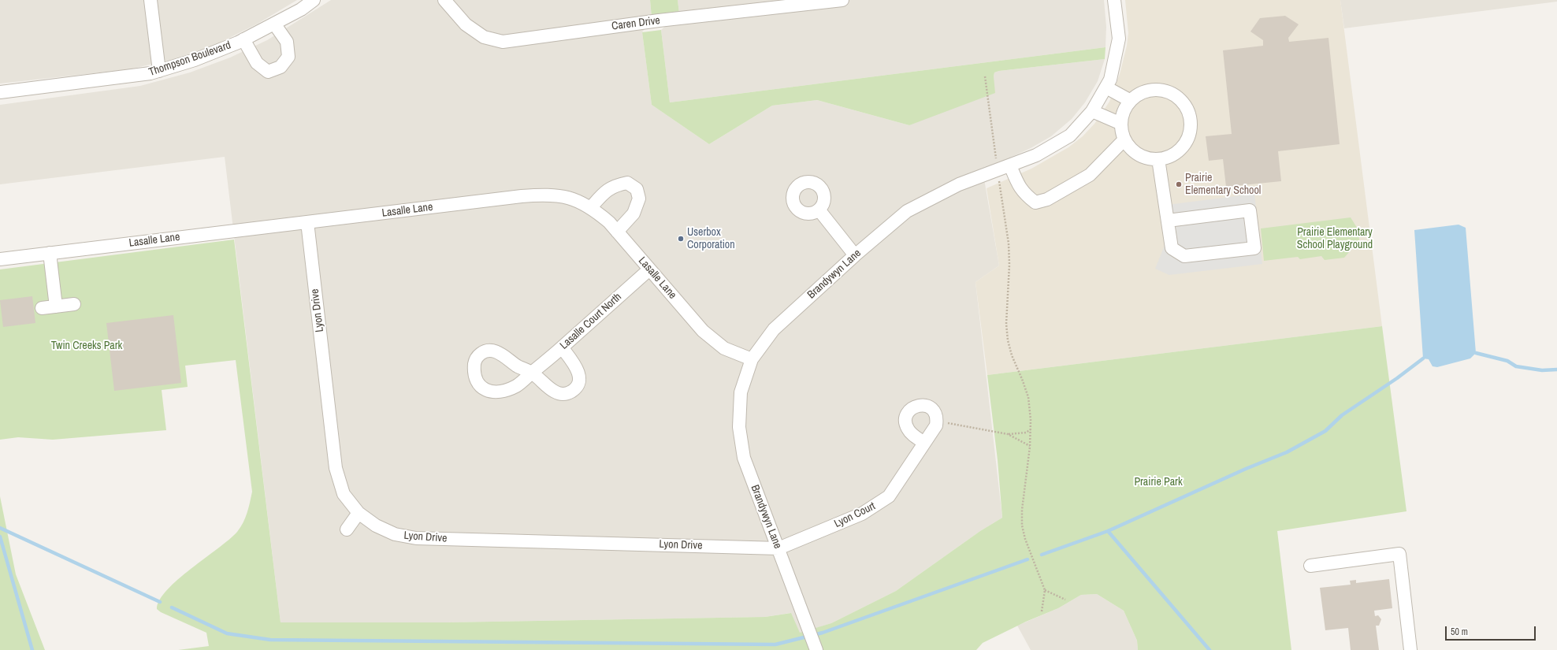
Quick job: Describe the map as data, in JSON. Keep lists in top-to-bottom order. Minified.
{"streets":{"street":["Caren Drive","Thompson Boulevard","Lasalle Lane","Brandywyn Lane","Lyon Drive","Lasalle Court North","Lyon Court"]},"crossings":[["Lasalle Lane","Brandywyn Lane"],["Lasalle Lane","Lyon Drive"],["Lasalle Lane","Lasalle Court North"],["Brandywyn Lane","Lyon Drive"],["Brandywyn Lane","Lyon Court"],["Lyon Drive","Lyon Court"]],"parks":["Prairie Elementary School Playground","Twin Creeks Park","Prairie Park"],"places":["Prairie Elementary School","Userbox Corporation"],"scale_bar":"50 m"}
